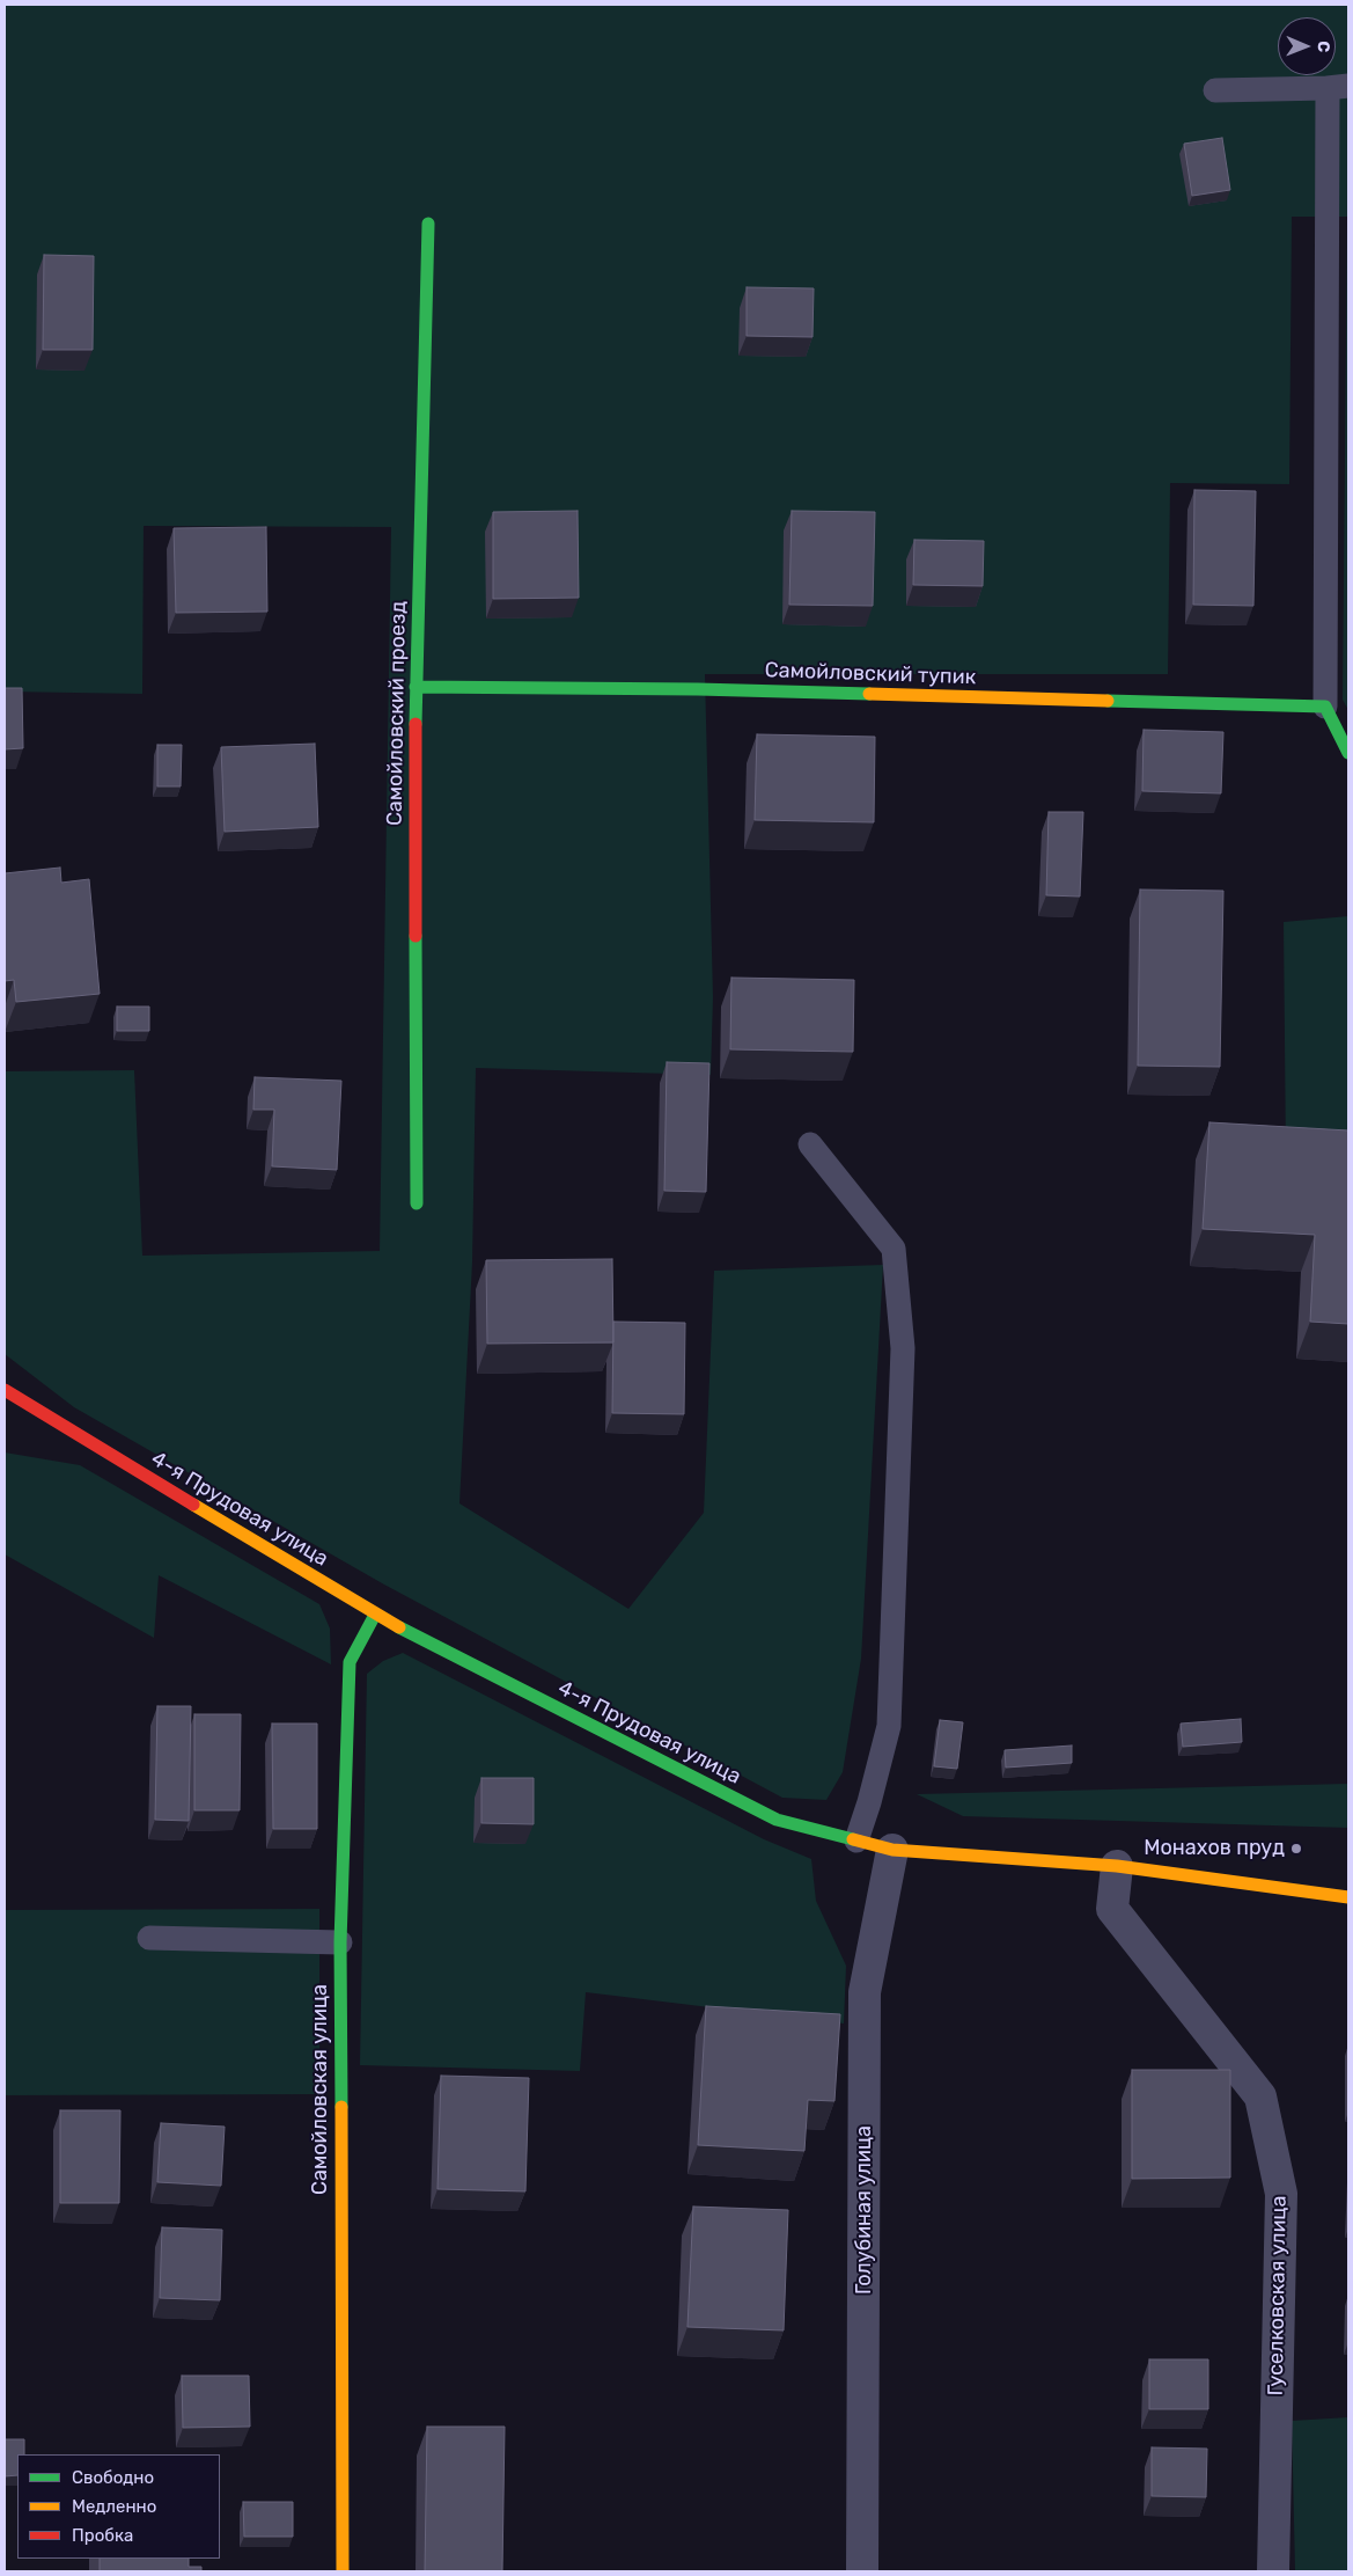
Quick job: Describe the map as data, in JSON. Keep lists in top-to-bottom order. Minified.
{"streets":{"street":["Самойловский тупик","Самойловский проезд","4-я Прудовая улица","Самойловская улица","Голубиная улица","Гуселковская улица"]},"crossings":[["Самойловский тупик","Самойловский проезд"],["4-я Прудовая улица","Самойловская улица"],["4-я Прудовая улица","Голубиная улица"],["4-я Прудовая улица","Гуселковская улица"]],"places":["Монахов пруд"],"legend":["Свободно","Медленно","Пробка"],"north":"right"}
